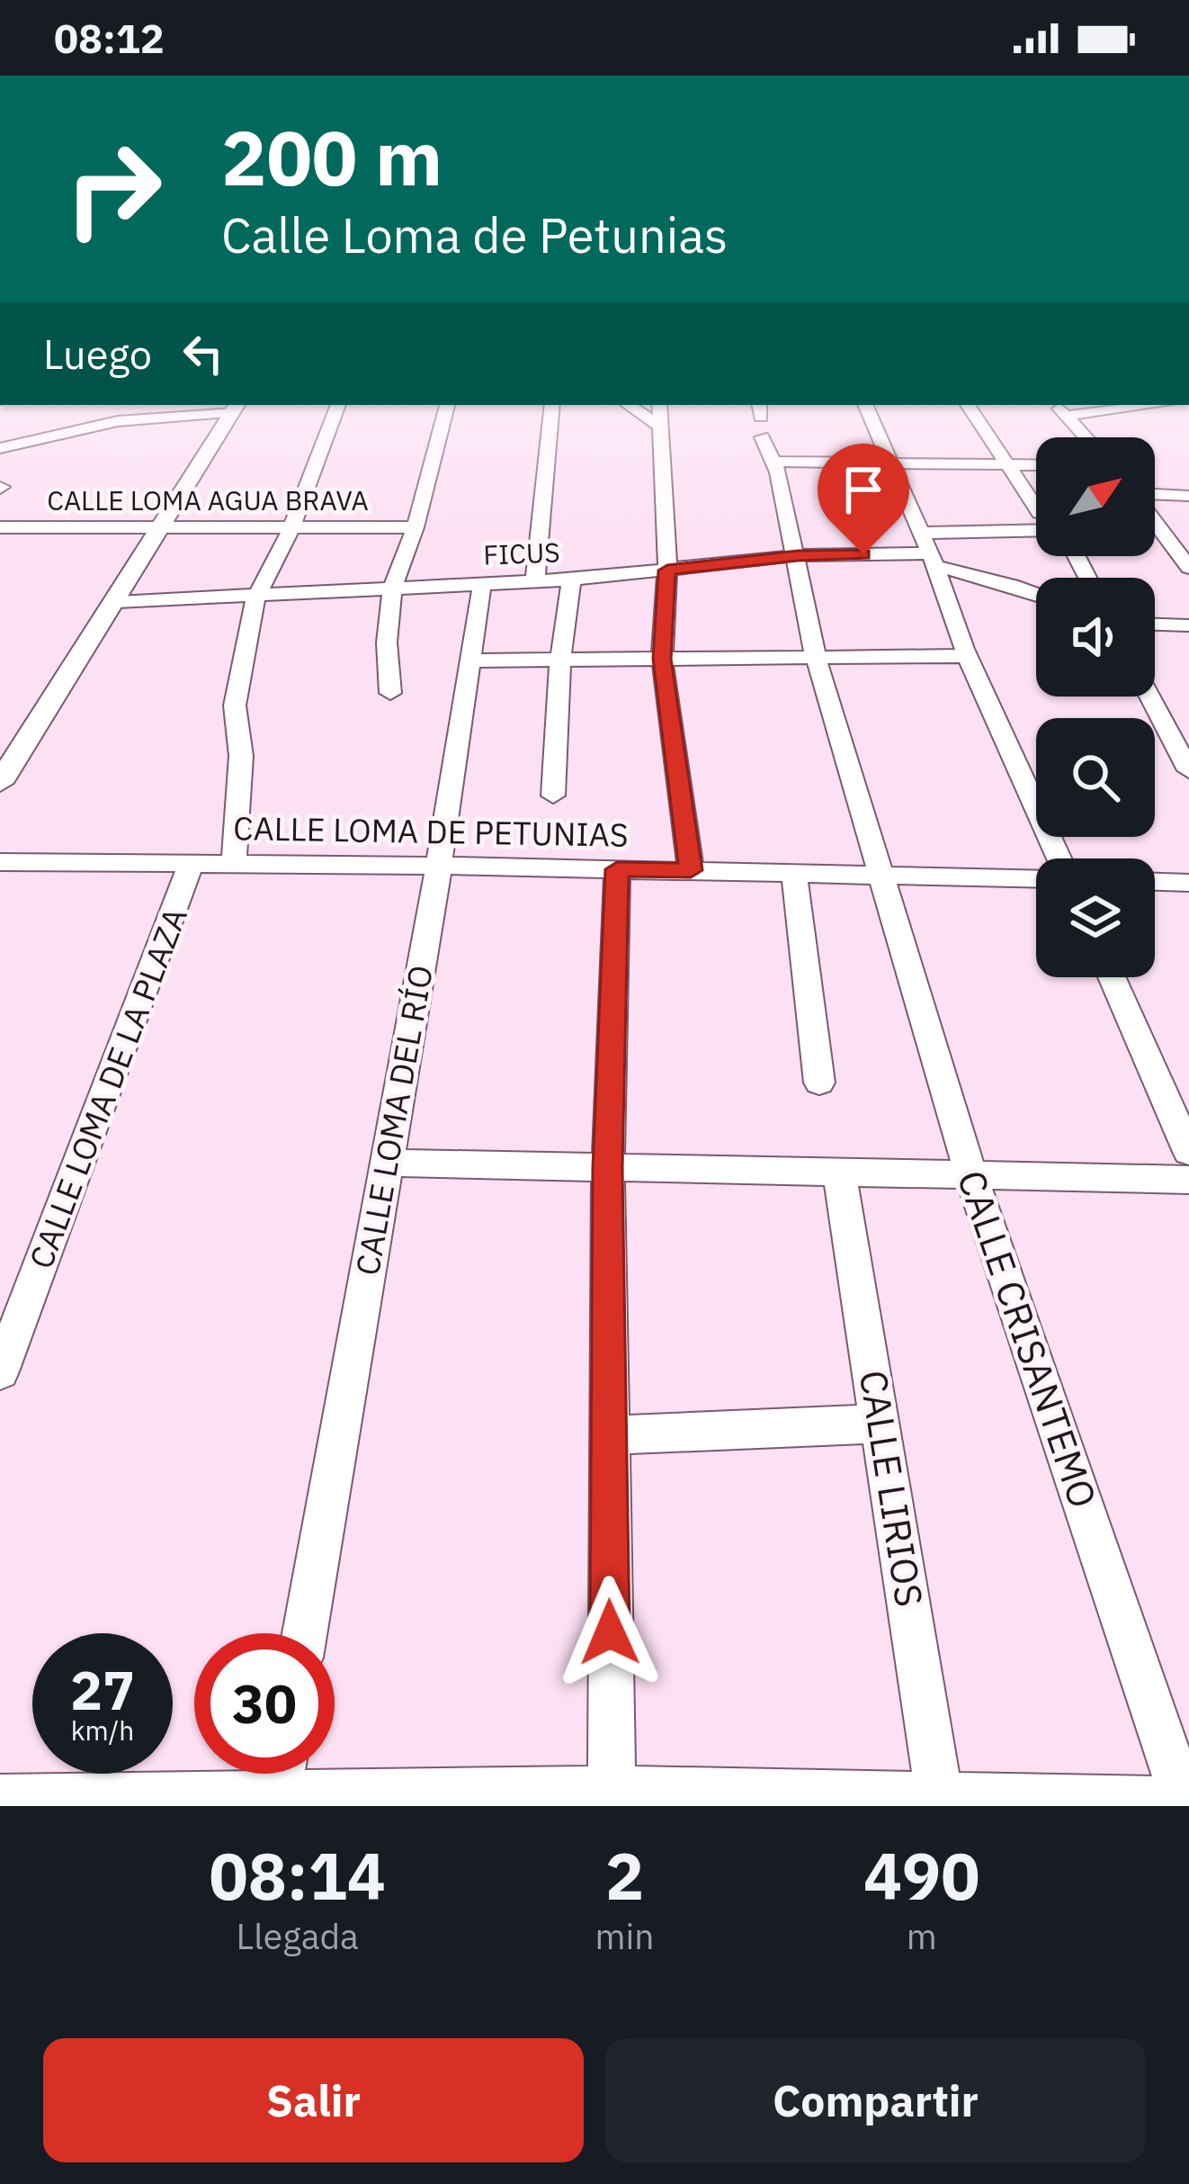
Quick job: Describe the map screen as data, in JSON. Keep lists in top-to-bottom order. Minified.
{"streets":{"street":["CALLE LOMA AGUA BRAVA","FICUS","CALLE LOMA DE PETUNIAS","CALLE LOMA DE LA PLAZA","CALLE LOMA DEL RÍO","CALLE CRISANTEMO","CALLE LIRIOS"]},"crossings":[["FICUS","CALLE LOMA DEL RÍO"],["FICUS","CALLE CRISANTEMO"],["CALLE LOMA DE PETUNIAS","CALLE LOMA DE LA PLAZA"],["CALLE LOMA DE PETUNIAS","CALLE LOMA DEL RÍO"],["CALLE LOMA DE PETUNIAS","CALLE CRISANTEMO"]],"north":"top right","page":{"status":"08:12","turn":["200 m","Calle Loma de Petunias"],"then":"Luego","speed":"27 km/h","limit":"30","eta":["08:14","Llegada","2","min","490","m"],"buttons":["Salir","Compartir"]}}
